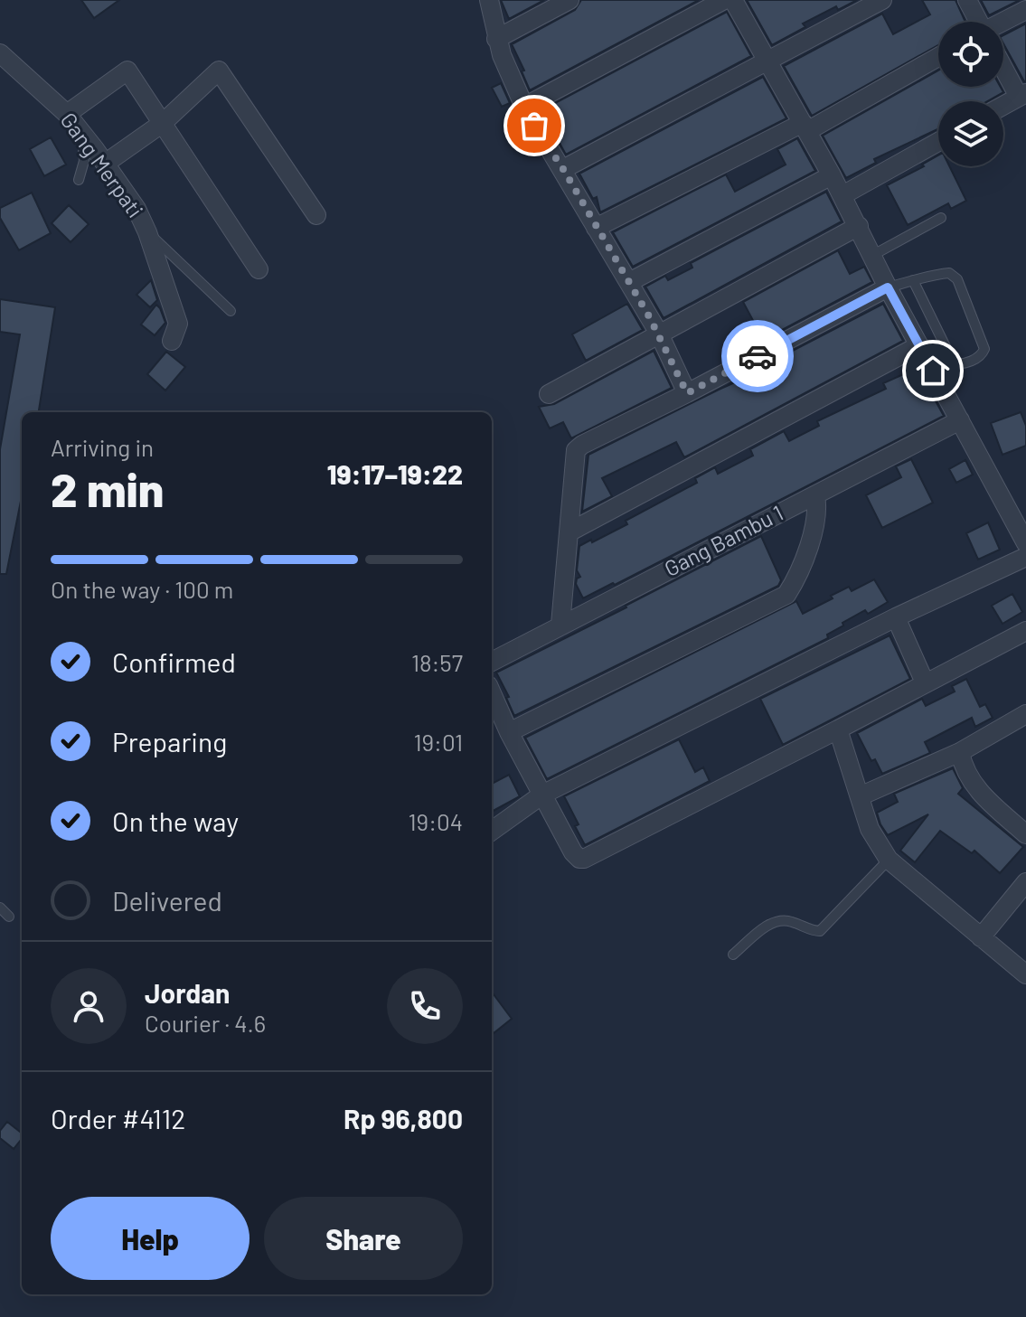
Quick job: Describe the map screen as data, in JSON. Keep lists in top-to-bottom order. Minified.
{"streets":{"street":["Gang Merpati","Gang Bambu 1"]},"page":{"heading":["2 min","Arriving in","19:17–19:22"],"panel":["Jordan","Courier · 4.6","Order #4112","Rp 96,800"],"bar":"On the way · 100 m","list":[["Confirmed","18:57"],["Preparing","19:01"],["On the way","19:04"],"Delivered"],"buttons":["Help","Share"]}}
